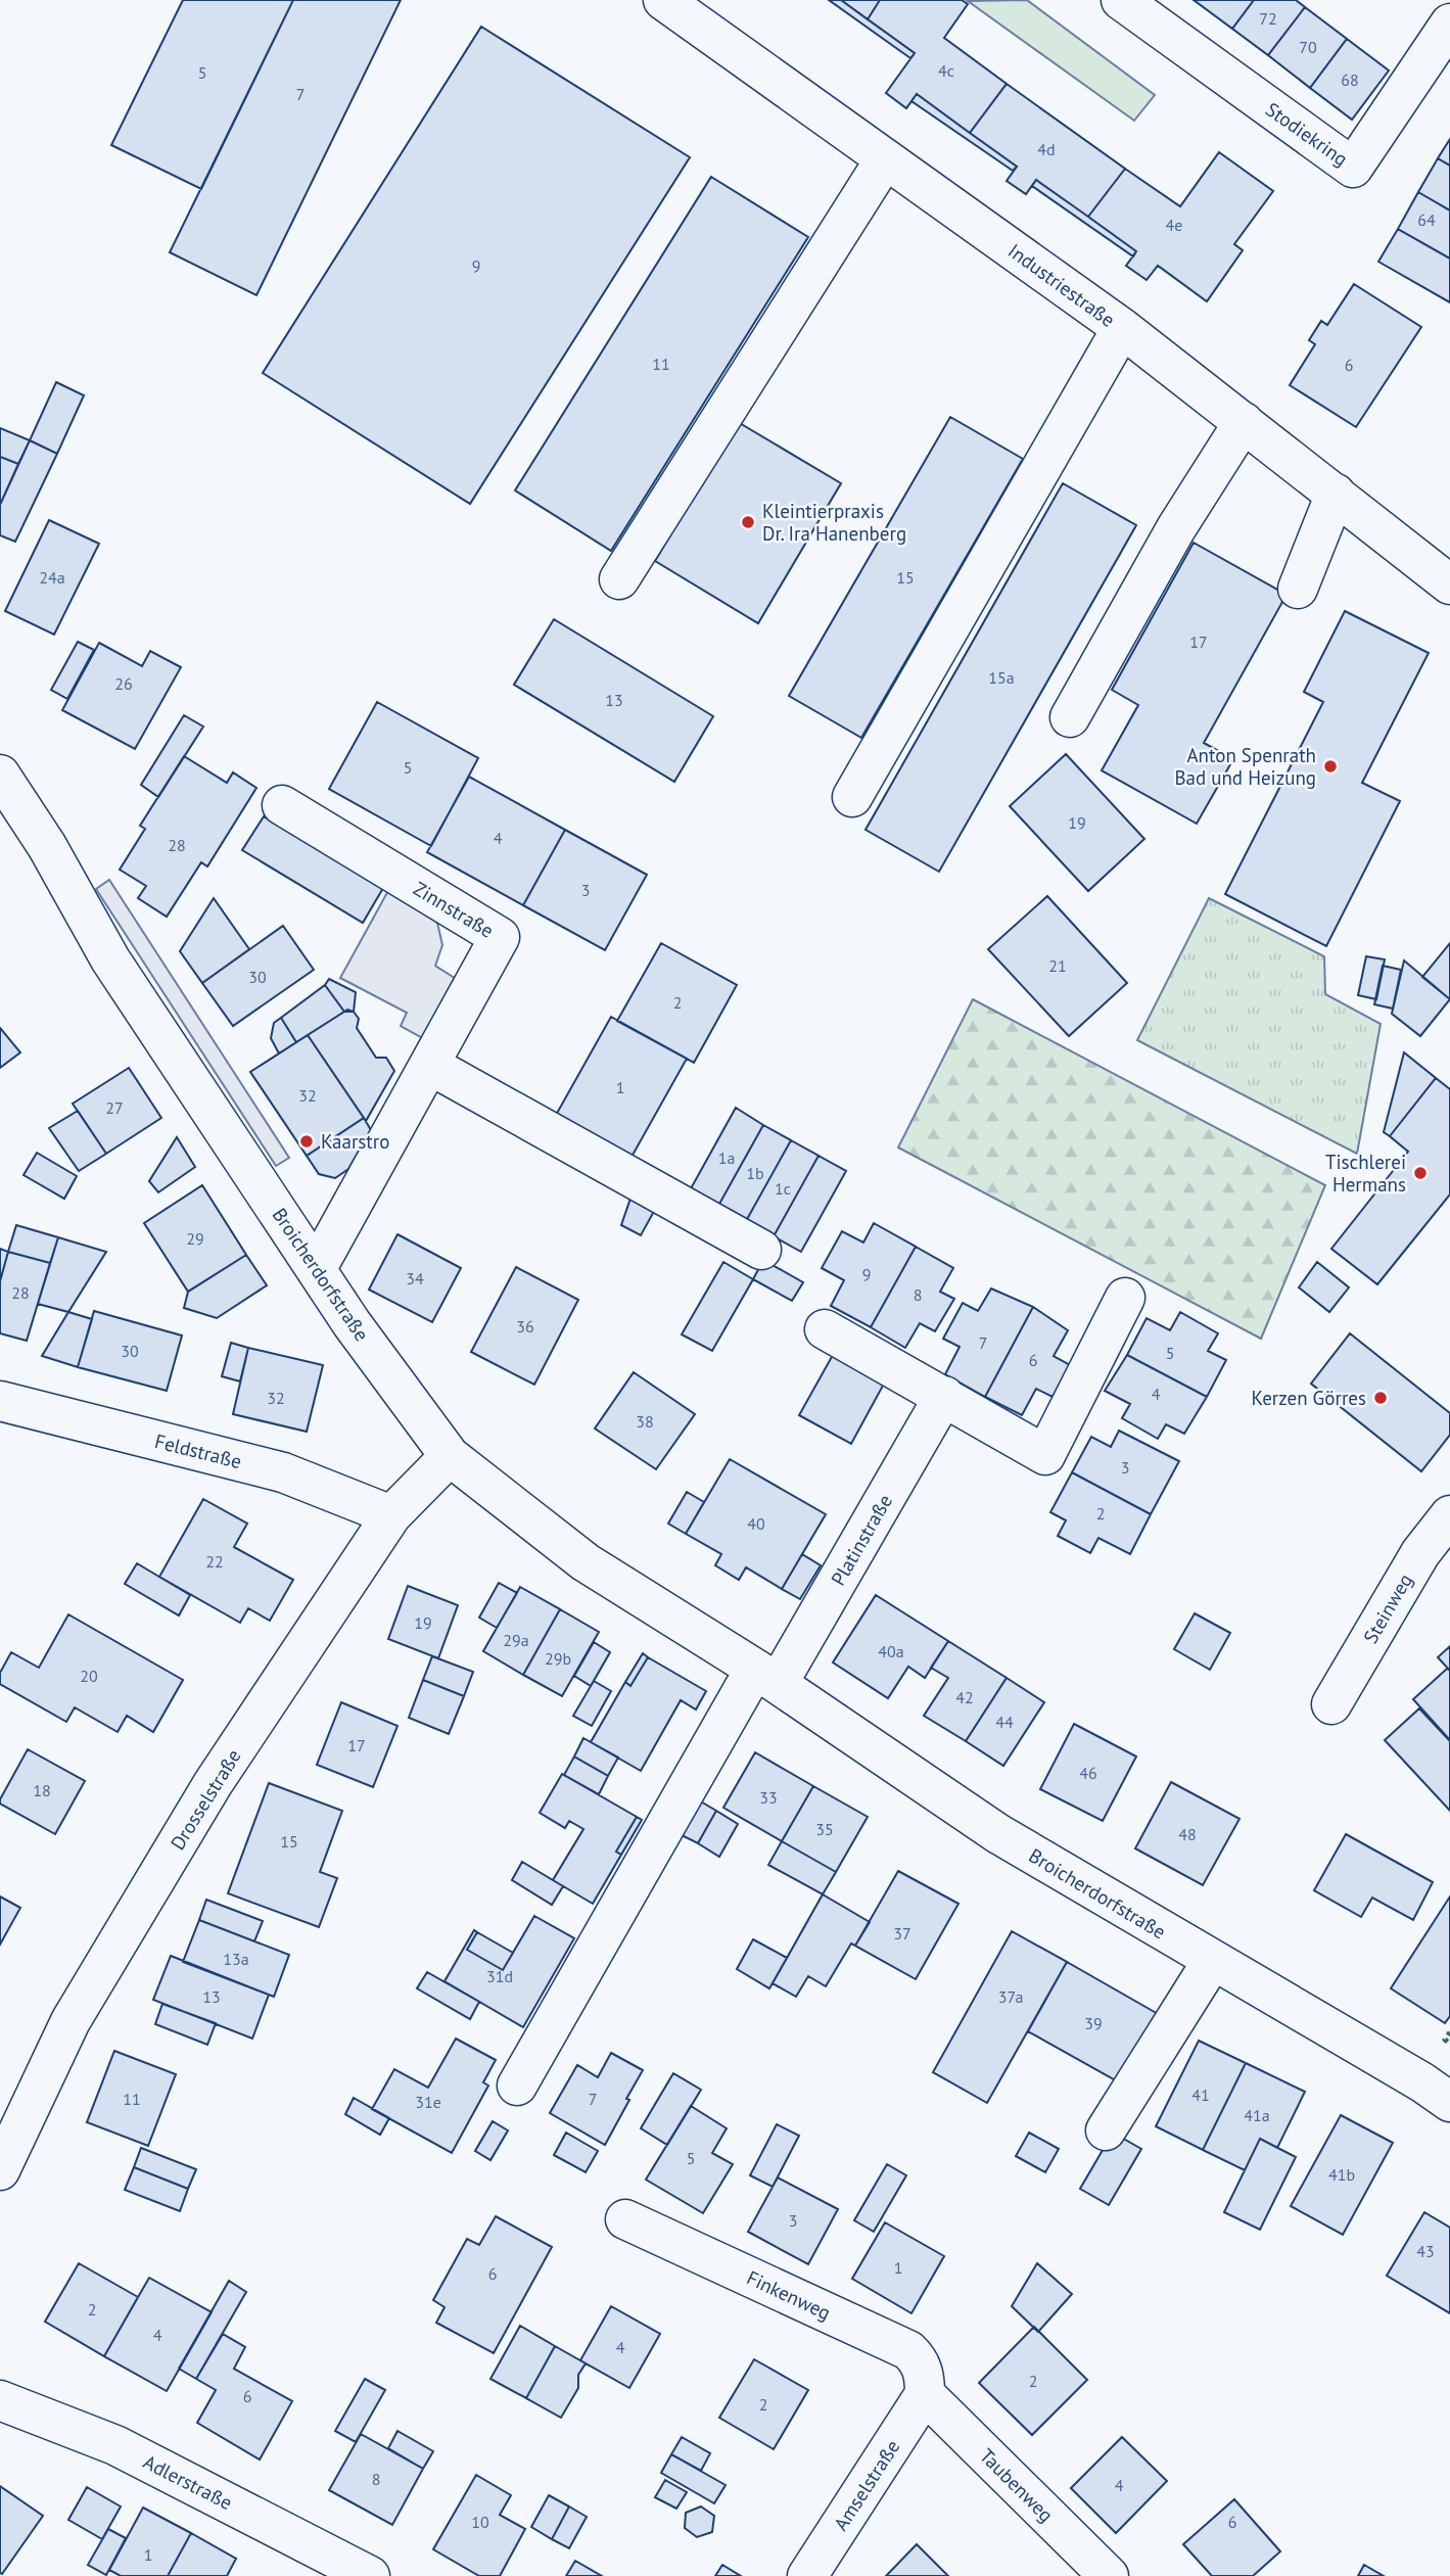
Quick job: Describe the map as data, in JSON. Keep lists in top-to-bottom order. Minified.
{"streets":{"street":["Stodiekring","Industriestraße","Zinnstraße","Broicherdorfstraße","Feldstraße","Platinstraße","Steinweg","Drosselstraße","Finkenweg","Adlerstraße","Amselstraße","Taubenweg"]},"crossings":[["Zinnstraße","Broicherdorfstraße"],["Broicherdorfstraße","Platinstraße"],["Broicherdorfstraße","Drosselstraße"],["Feldstraße","Drosselstraße"],["Finkenweg","Amselstraße"],["Finkenweg","Taubenweg"],["Amselstraße","Taubenweg"]],"places":["Kleintierpraxis Dr. Ira Hanenberg","Anton Spenrath Bad und Heizung","Kaarstro","Tischlerei Hermans","Kerzen Görres"],"house_numbers":["72","70","4c","5","68","7","4d","64","4e","9","11","6","24a","15","17","15a","26","13","5","19","4","28","3","21","30","2","1","32","27","1a","1b","1c","29","9","34","28","8","36","7","30","5","6","4","32","38","3","2","40","22","19","29a","40a","29b","20","42","44","17","46","18","33","35","48","15","37","13a","31d","13","37a","39","41","11","7","31e","41a","5","41b","3","43","1","6","2","4","4","2","6","2","8","4","10","6","1"]}
